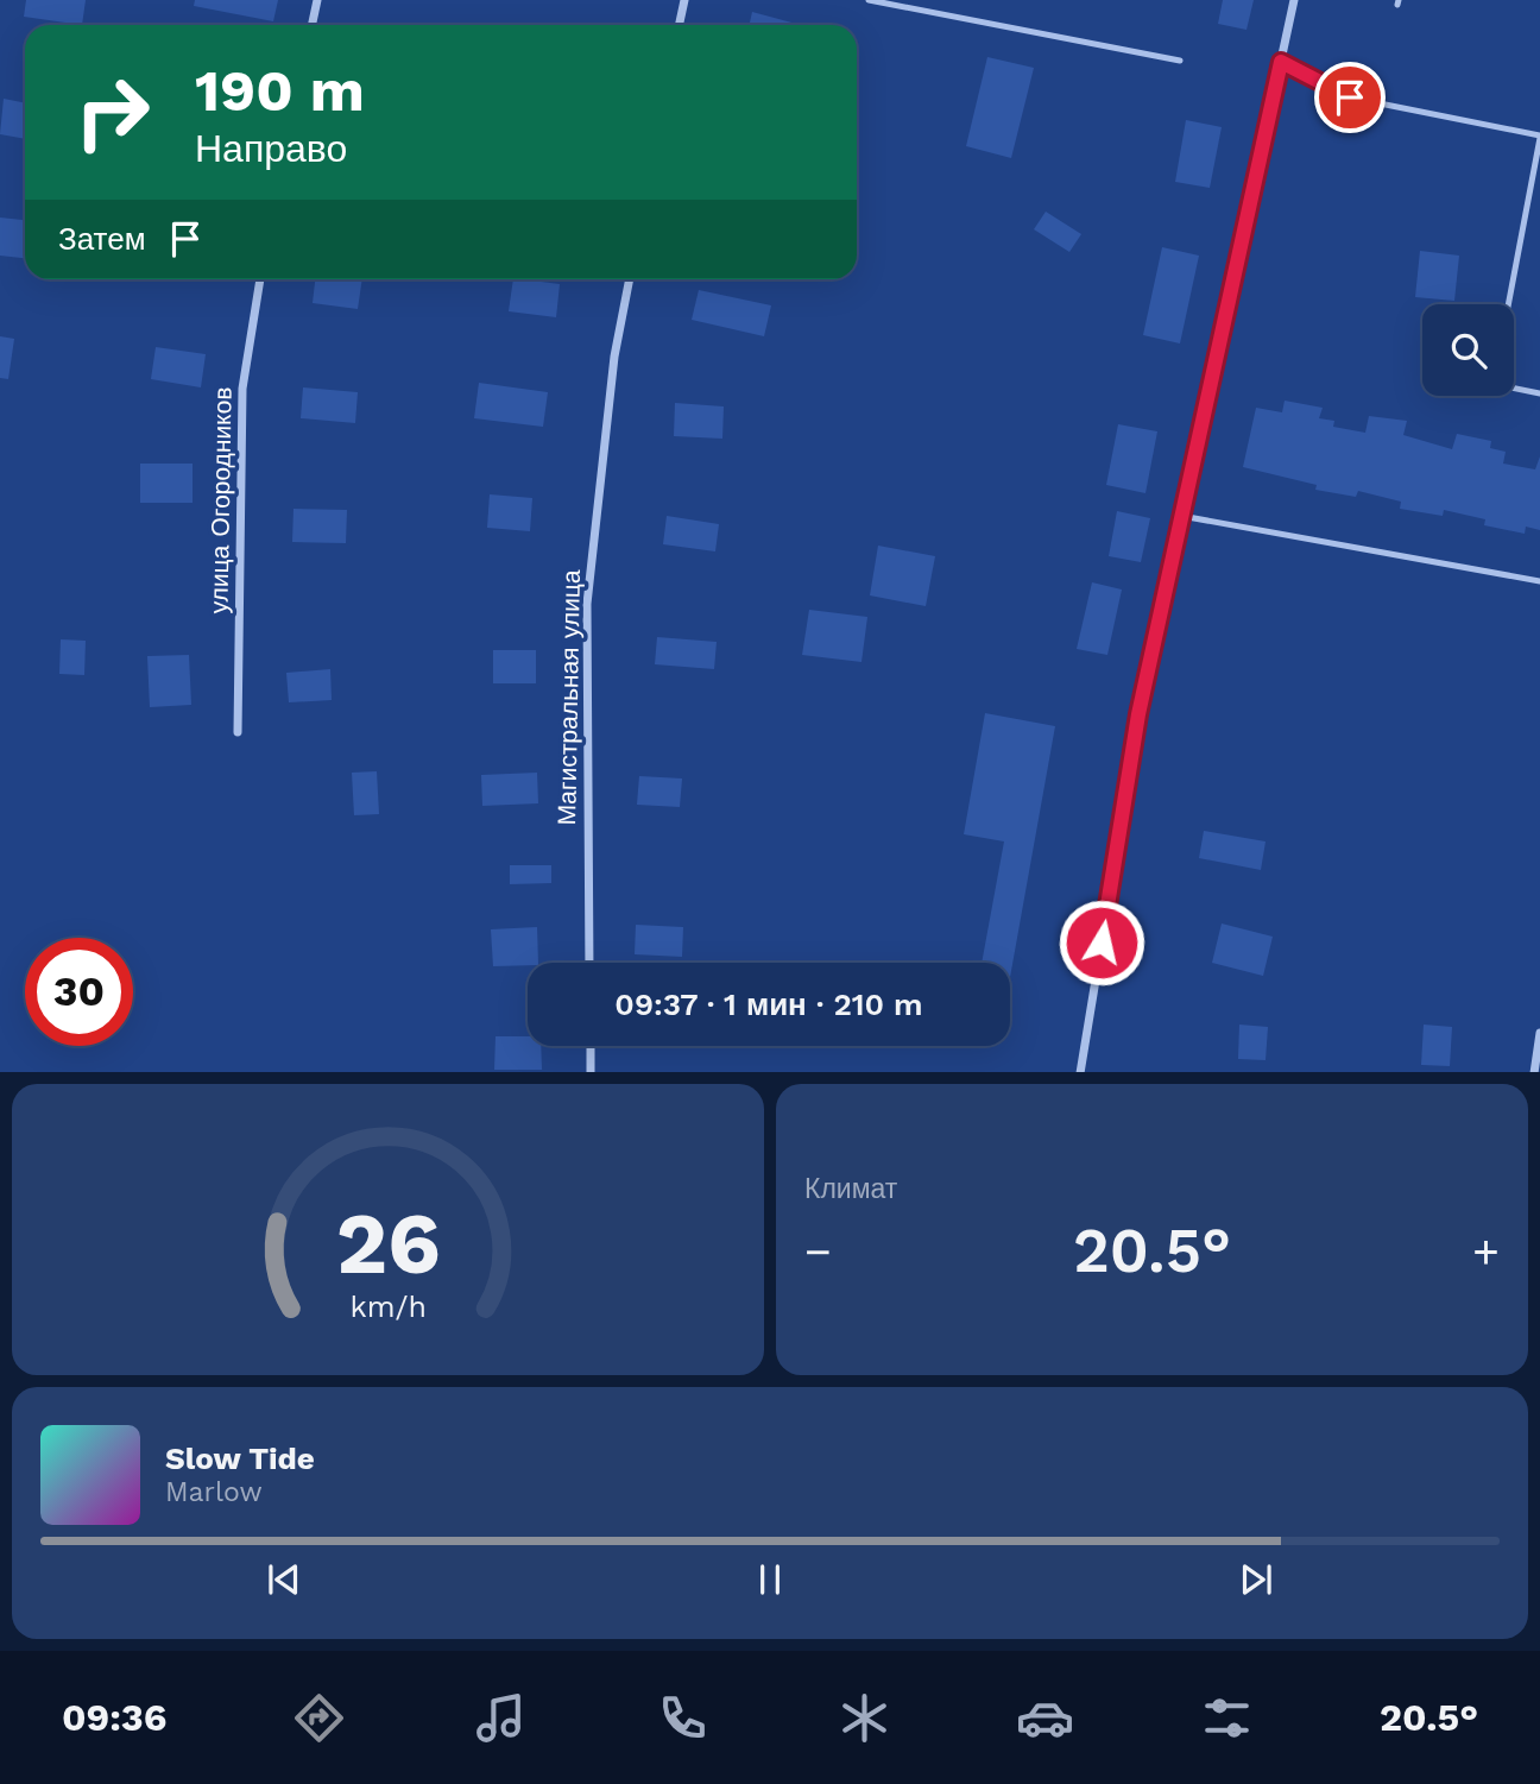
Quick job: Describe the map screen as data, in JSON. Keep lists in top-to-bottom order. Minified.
{"streets":{"street":["улица Огородников","Магистральная улица"]},"page":{"turn":["190 m","Направо"],"then":"Затем","limit":"30","trip":"09:37 · 1 мин · 210 m","tile":"Климат","heat":["−","20.5°","+"],"song":["Slow Tide","Marlow"],"tabs":["09:36","20.5°"],"gauge":["26","km/h"]}}
